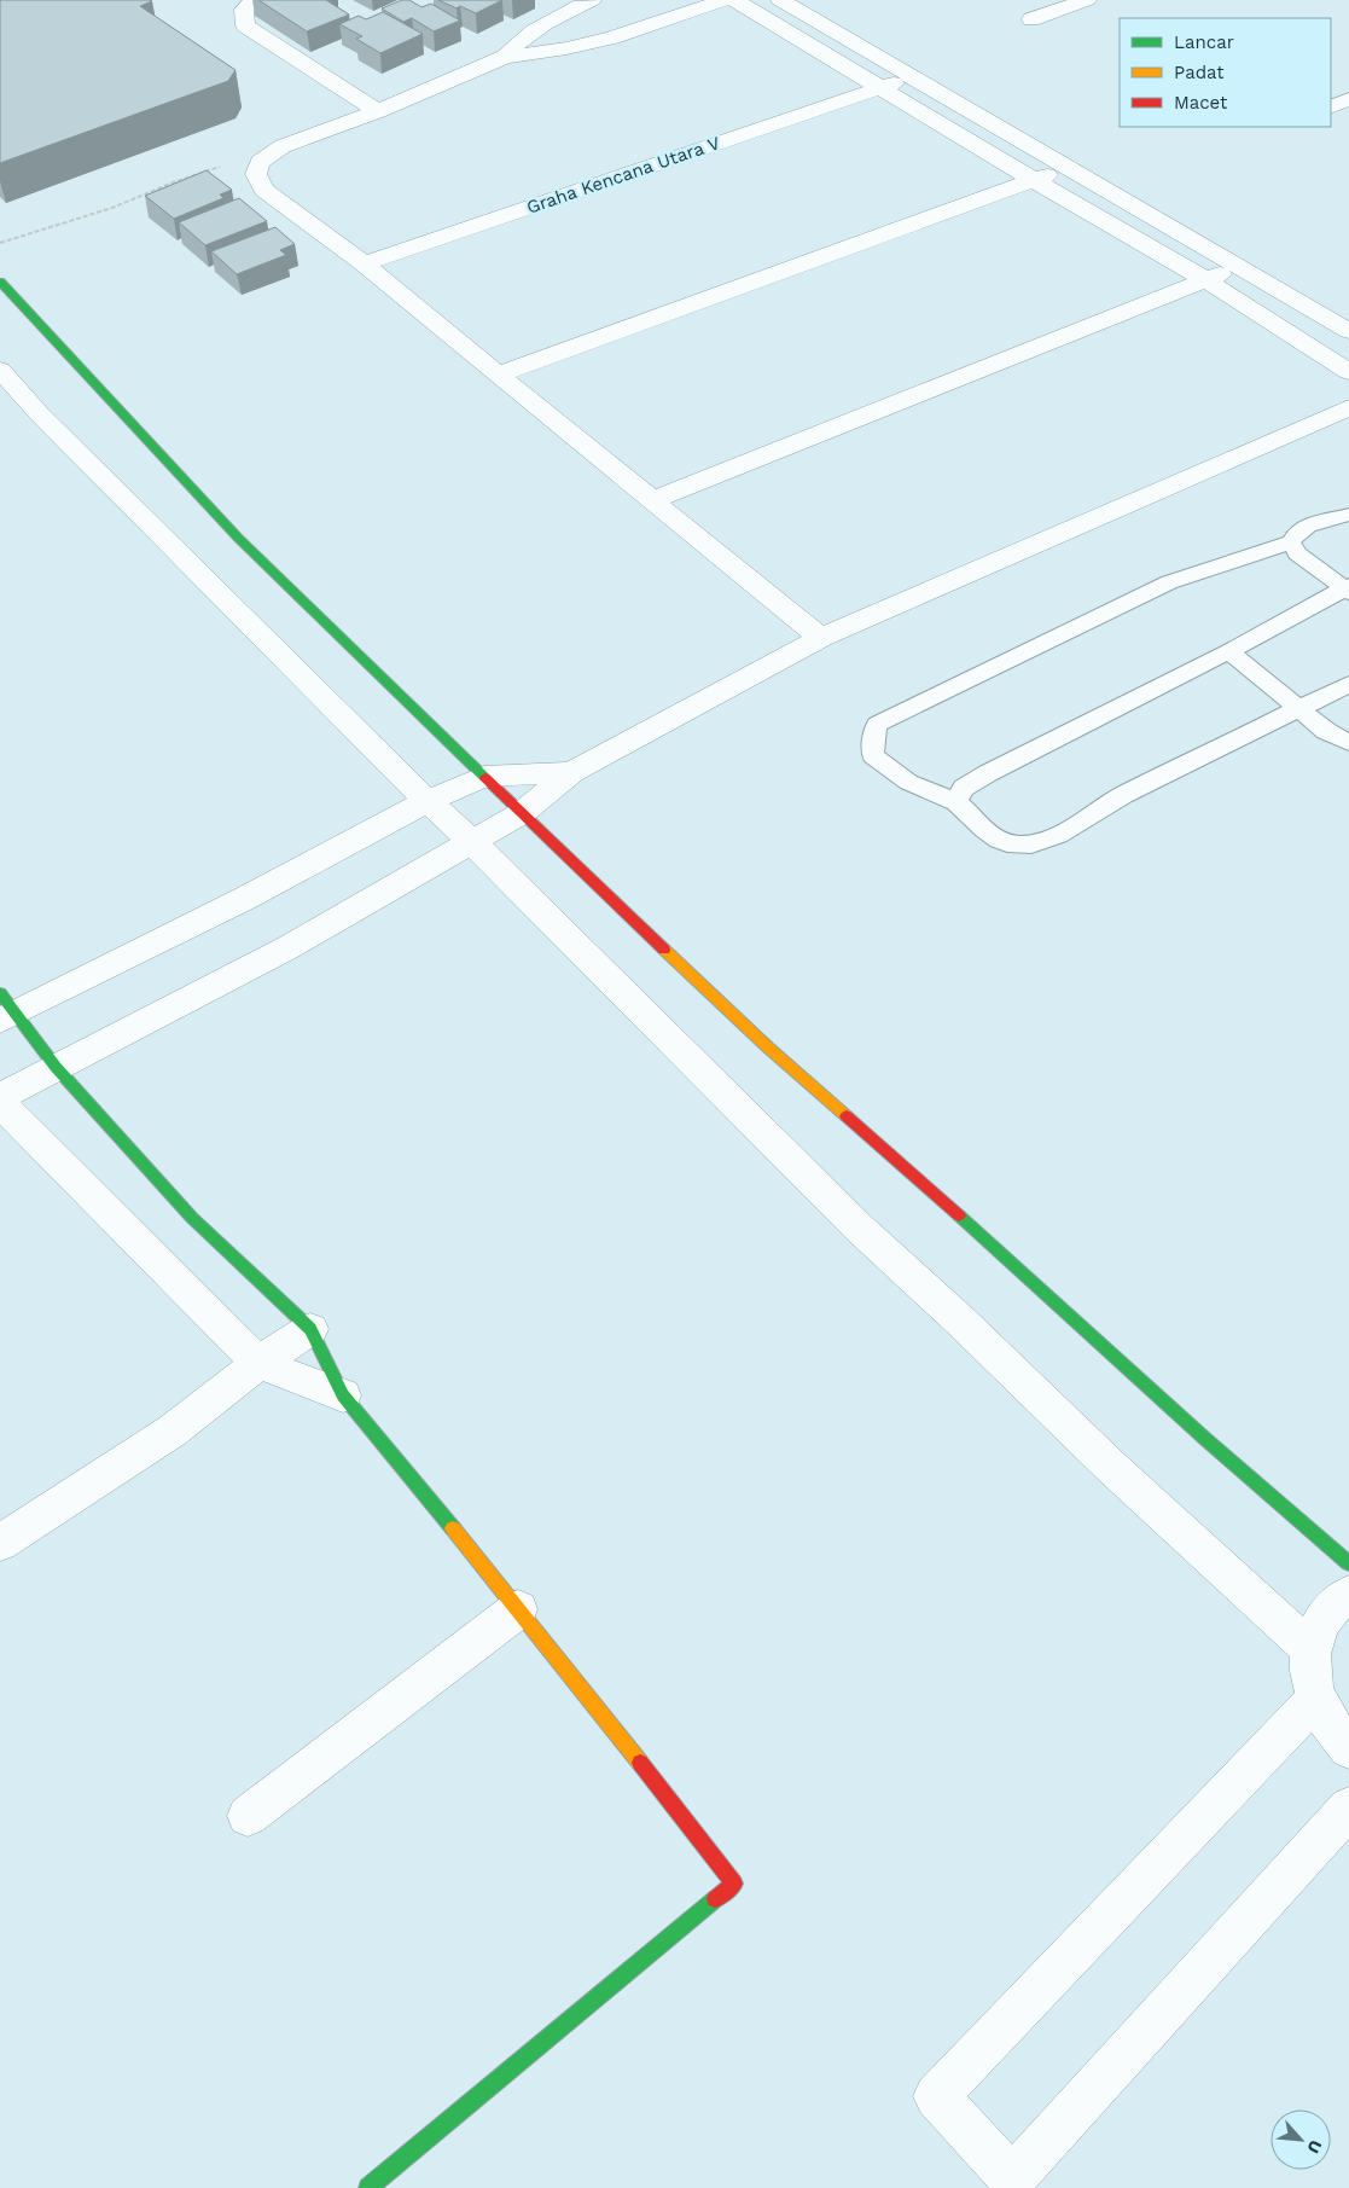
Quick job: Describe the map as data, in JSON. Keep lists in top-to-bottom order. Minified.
{"streets":{"street":["Graha Kencana Utara V"]},"legend":["Lancar","Padat","Macet"],"north":"bottom right"}
